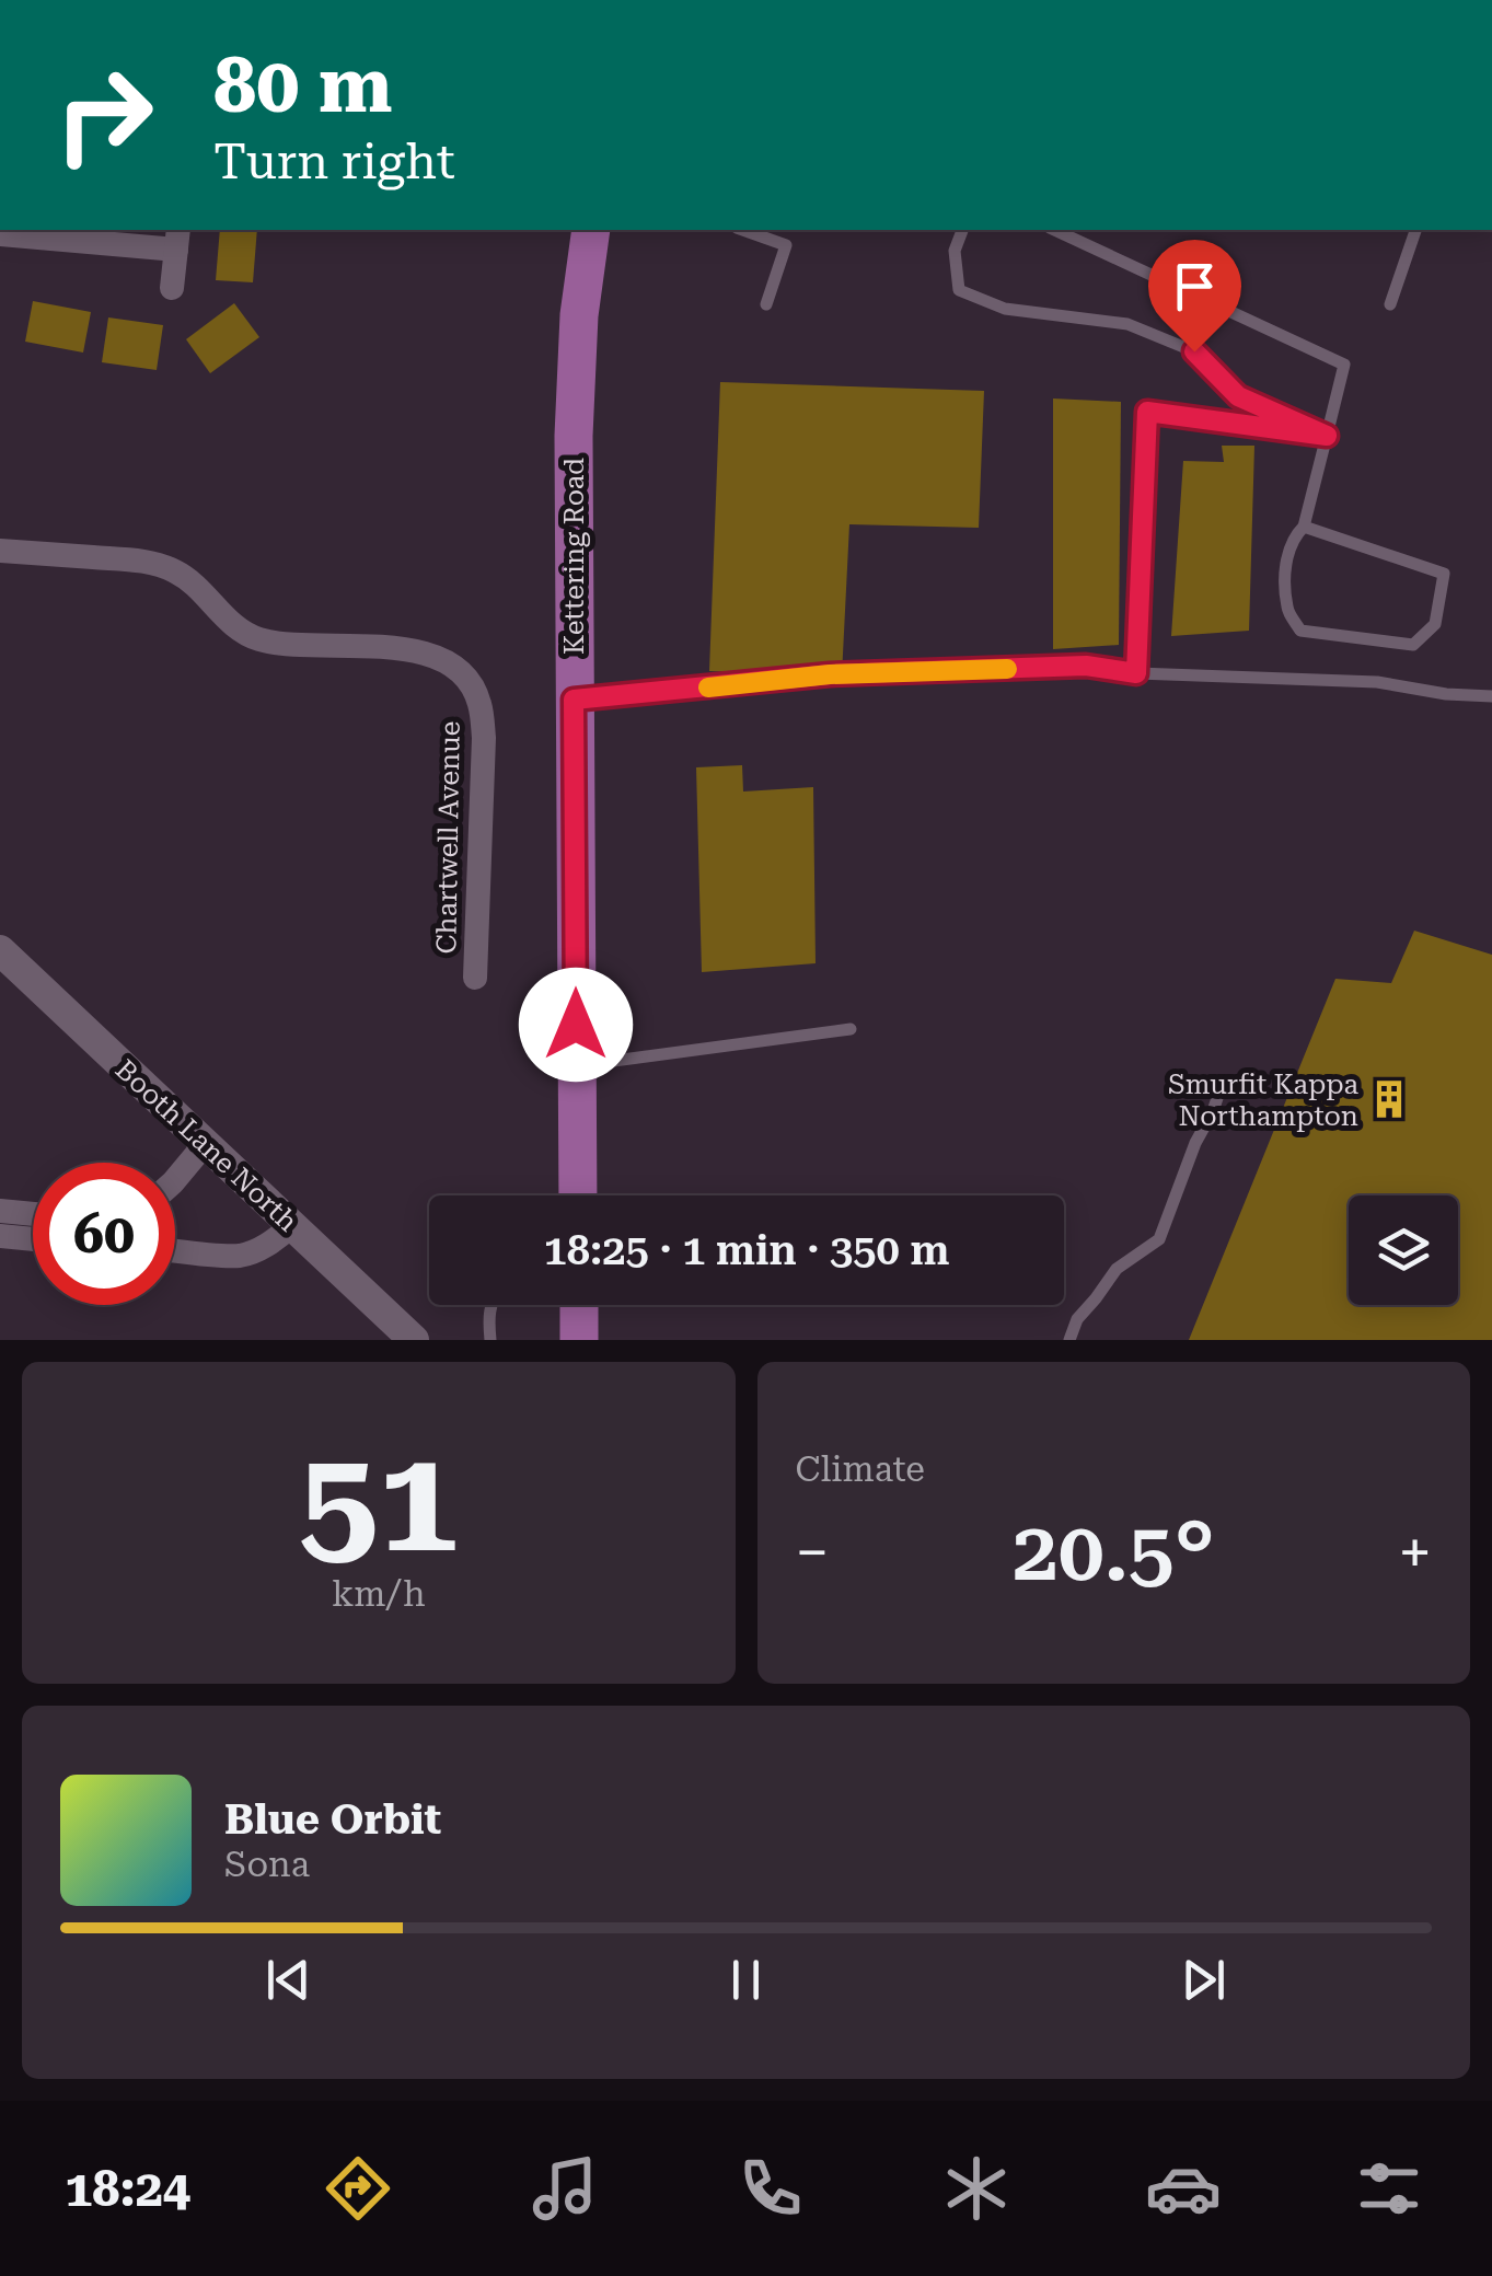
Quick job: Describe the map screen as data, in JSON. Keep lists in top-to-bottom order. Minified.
{"streets":{"main road":["Kettering Road"],"street":["Chartwell Avenue","Booth Lane North"]},"places":{"building":["Smurfit Kappa Northampton"]},"page":{"turn":["80 m","Turn right"],"limit":"60","trip":"18:25 · 1 min · 350 m","tile":[["51","km/h"],"Climate"],"heat":["−","20.5°","+"],"song":["Blue Orbit","Sona"],"tabs":"18:24"}}
